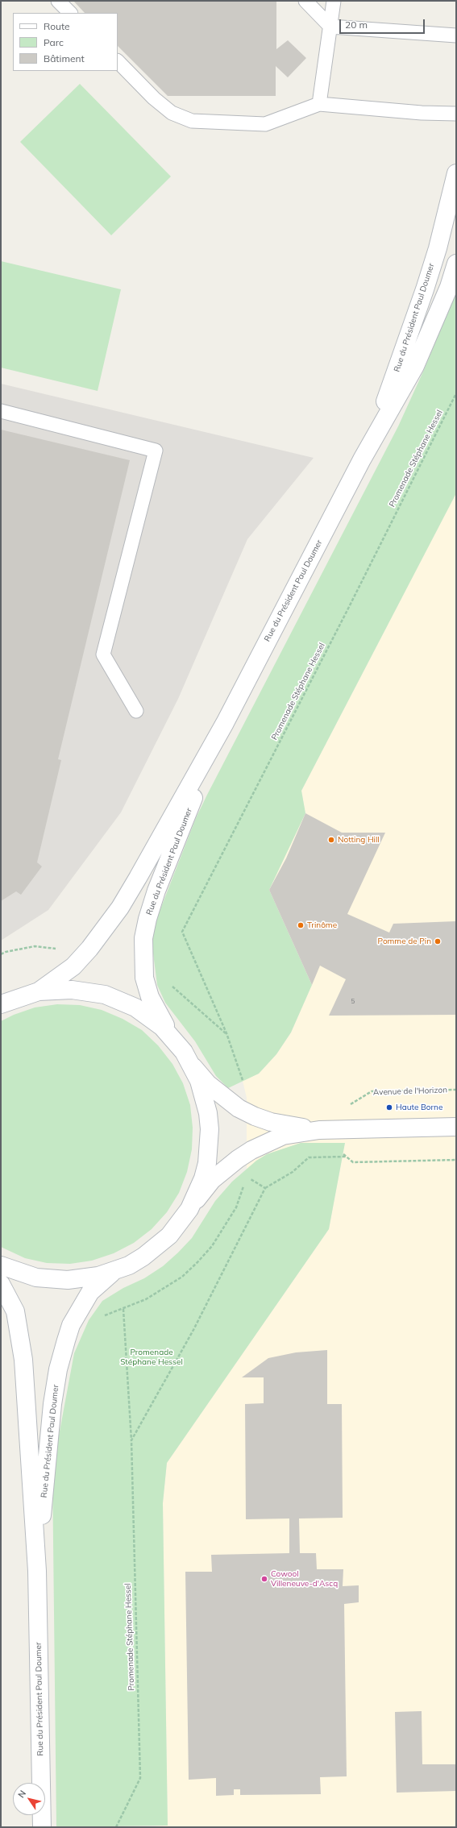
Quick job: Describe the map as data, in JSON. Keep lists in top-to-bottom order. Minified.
{"streets":{"main road":["Rue du Président Paul Doumer"],"path":["Promenade Stéphane Hessel","Avenue de l'Horizon"]},"parks":["Promenade Stéphane Hessel"],"places":["Notting Hill","Trinôme","Pomme de Pin","Haute Borne","Cowool Villeneuve-d'Ascq"],"house_numbers":["5"],"legend":["Route","Parc","Bâtiment"],"scale_bar":"20 m","north":"top left"}
